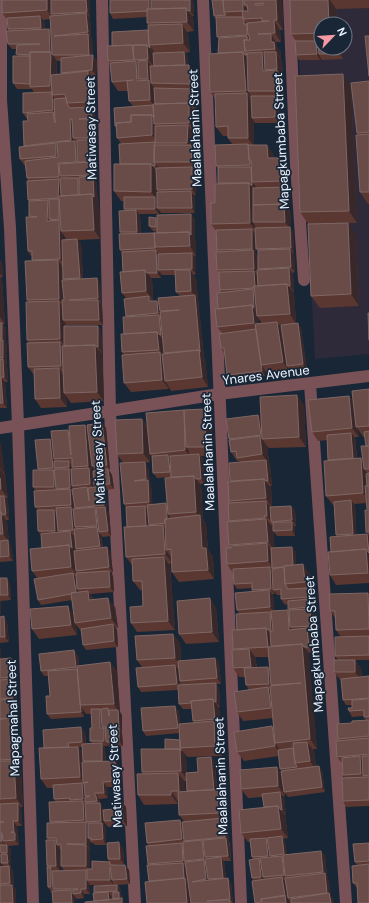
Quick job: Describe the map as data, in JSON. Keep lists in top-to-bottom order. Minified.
{"streets":{"street":["Matiwasay Street","Maalalahanin Street","Mapagkumbaba Street","Ynares Avenue","Mapagmahal Street"]},"crossings":[["Matiwasay Street","Ynares Avenue"],["Maalalahanin Street","Ynares Avenue"],["Mapagkumbaba Street","Ynares Avenue"],["Ynares Avenue","Mapagmahal Street"]],"north":"top right"}
